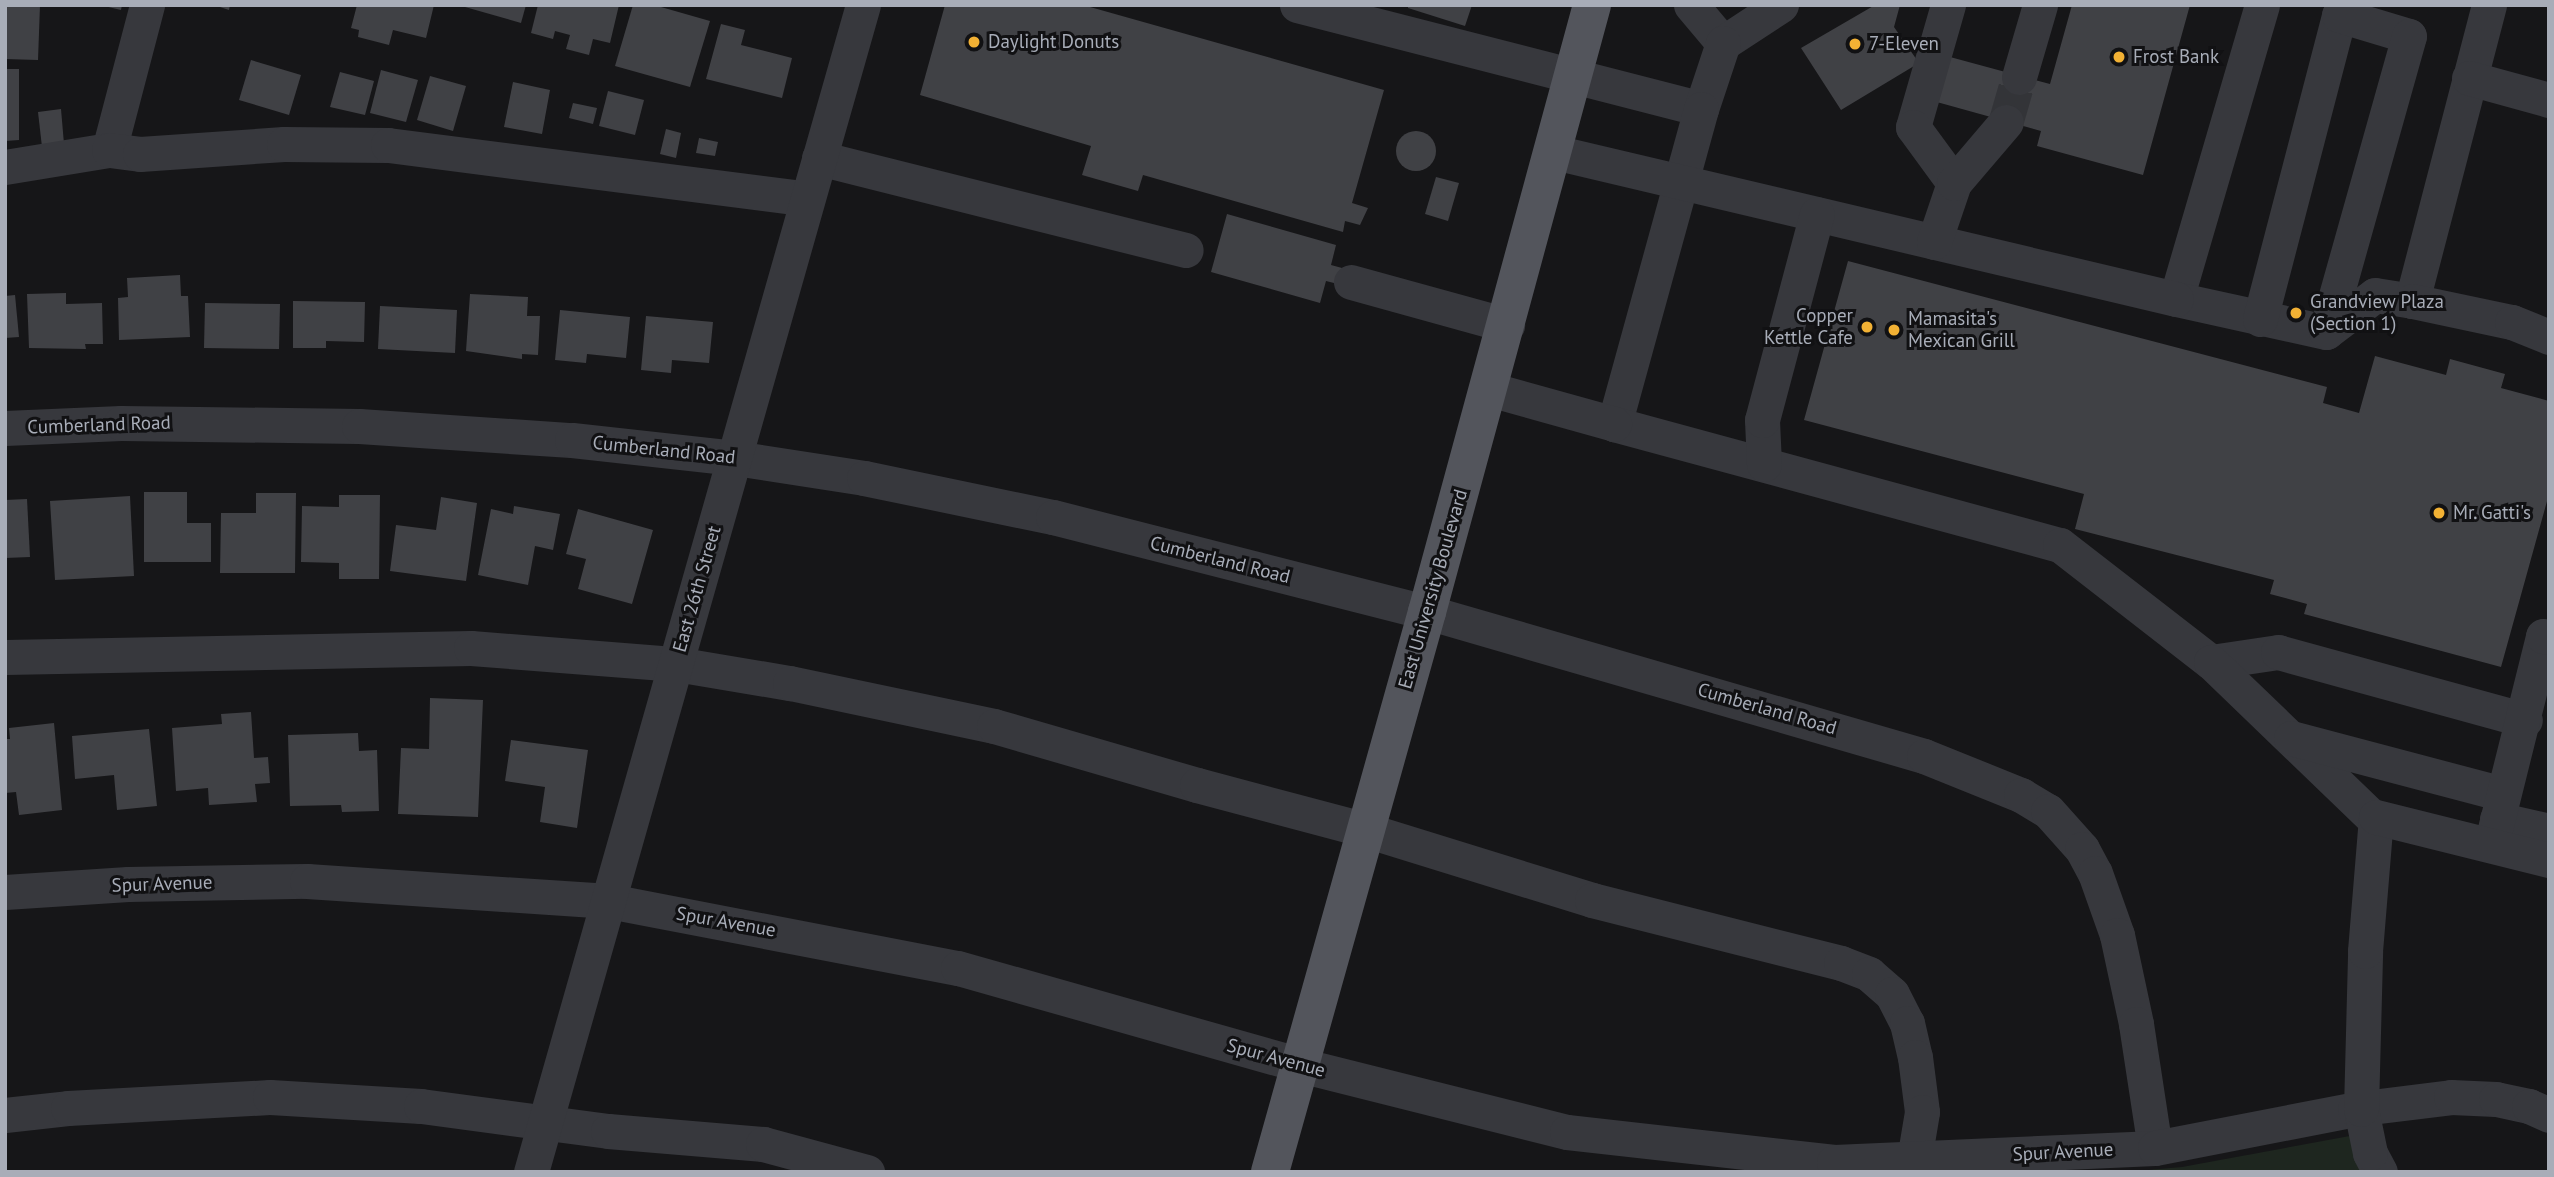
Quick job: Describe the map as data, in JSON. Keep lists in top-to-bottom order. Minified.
{"streets":{"main road":["East University Boulevard"],"street":["Cumberland Road","East 26th Street","Spur Avenue"]},"crossings":[["Cumberland Road","East 26th Street"],["Cumberland Road","East University Boulevard"],["Cumberland Road","Spur Avenue"],["East 26th Street","Spur Avenue"],["East University Boulevard","Spur Avenue"]],"places":["Daylight Donuts","7-Eleven","Frost Bank","Grandview Plaza (Section 1)","Copper Kettle Cafe","Mamasita's Mexican Grill","Mr. Gatti's"]}
